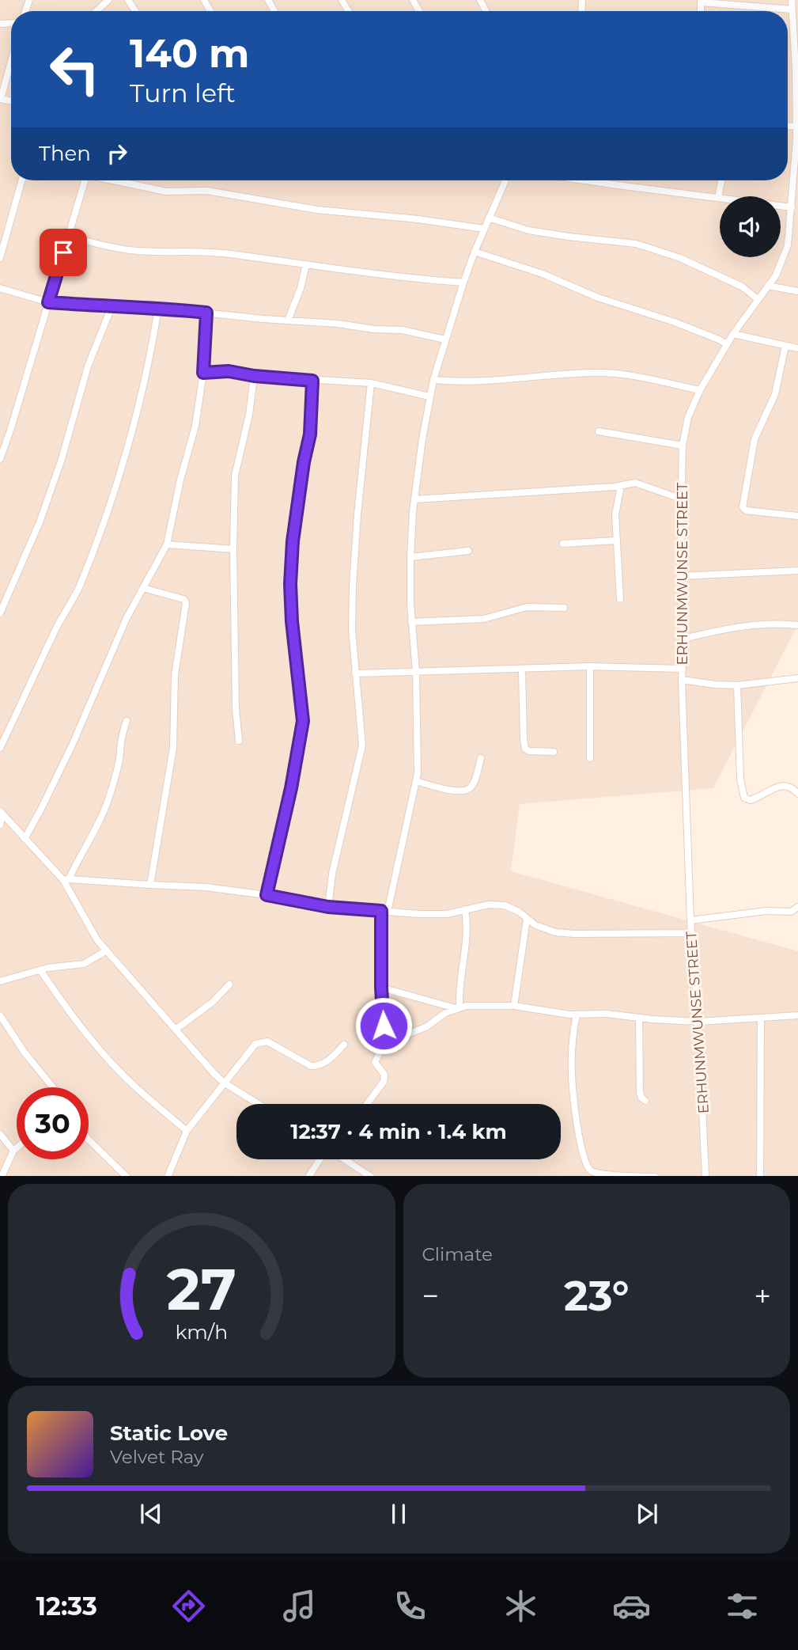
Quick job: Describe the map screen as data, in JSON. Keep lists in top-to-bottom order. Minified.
{"streets":{"street":["ERHUNMWUNSE STREET"]},"page":{"turn":["140 m","Turn left"],"then":"Then","limit":"30","trip":"12:37 · 4 min · 1.4 km","tile":"Climate","heat":["−","23°","+"],"song":["Static Love","Velvet Ray"],"tabs":"12:33","gauge":["27","km/h"]}}
